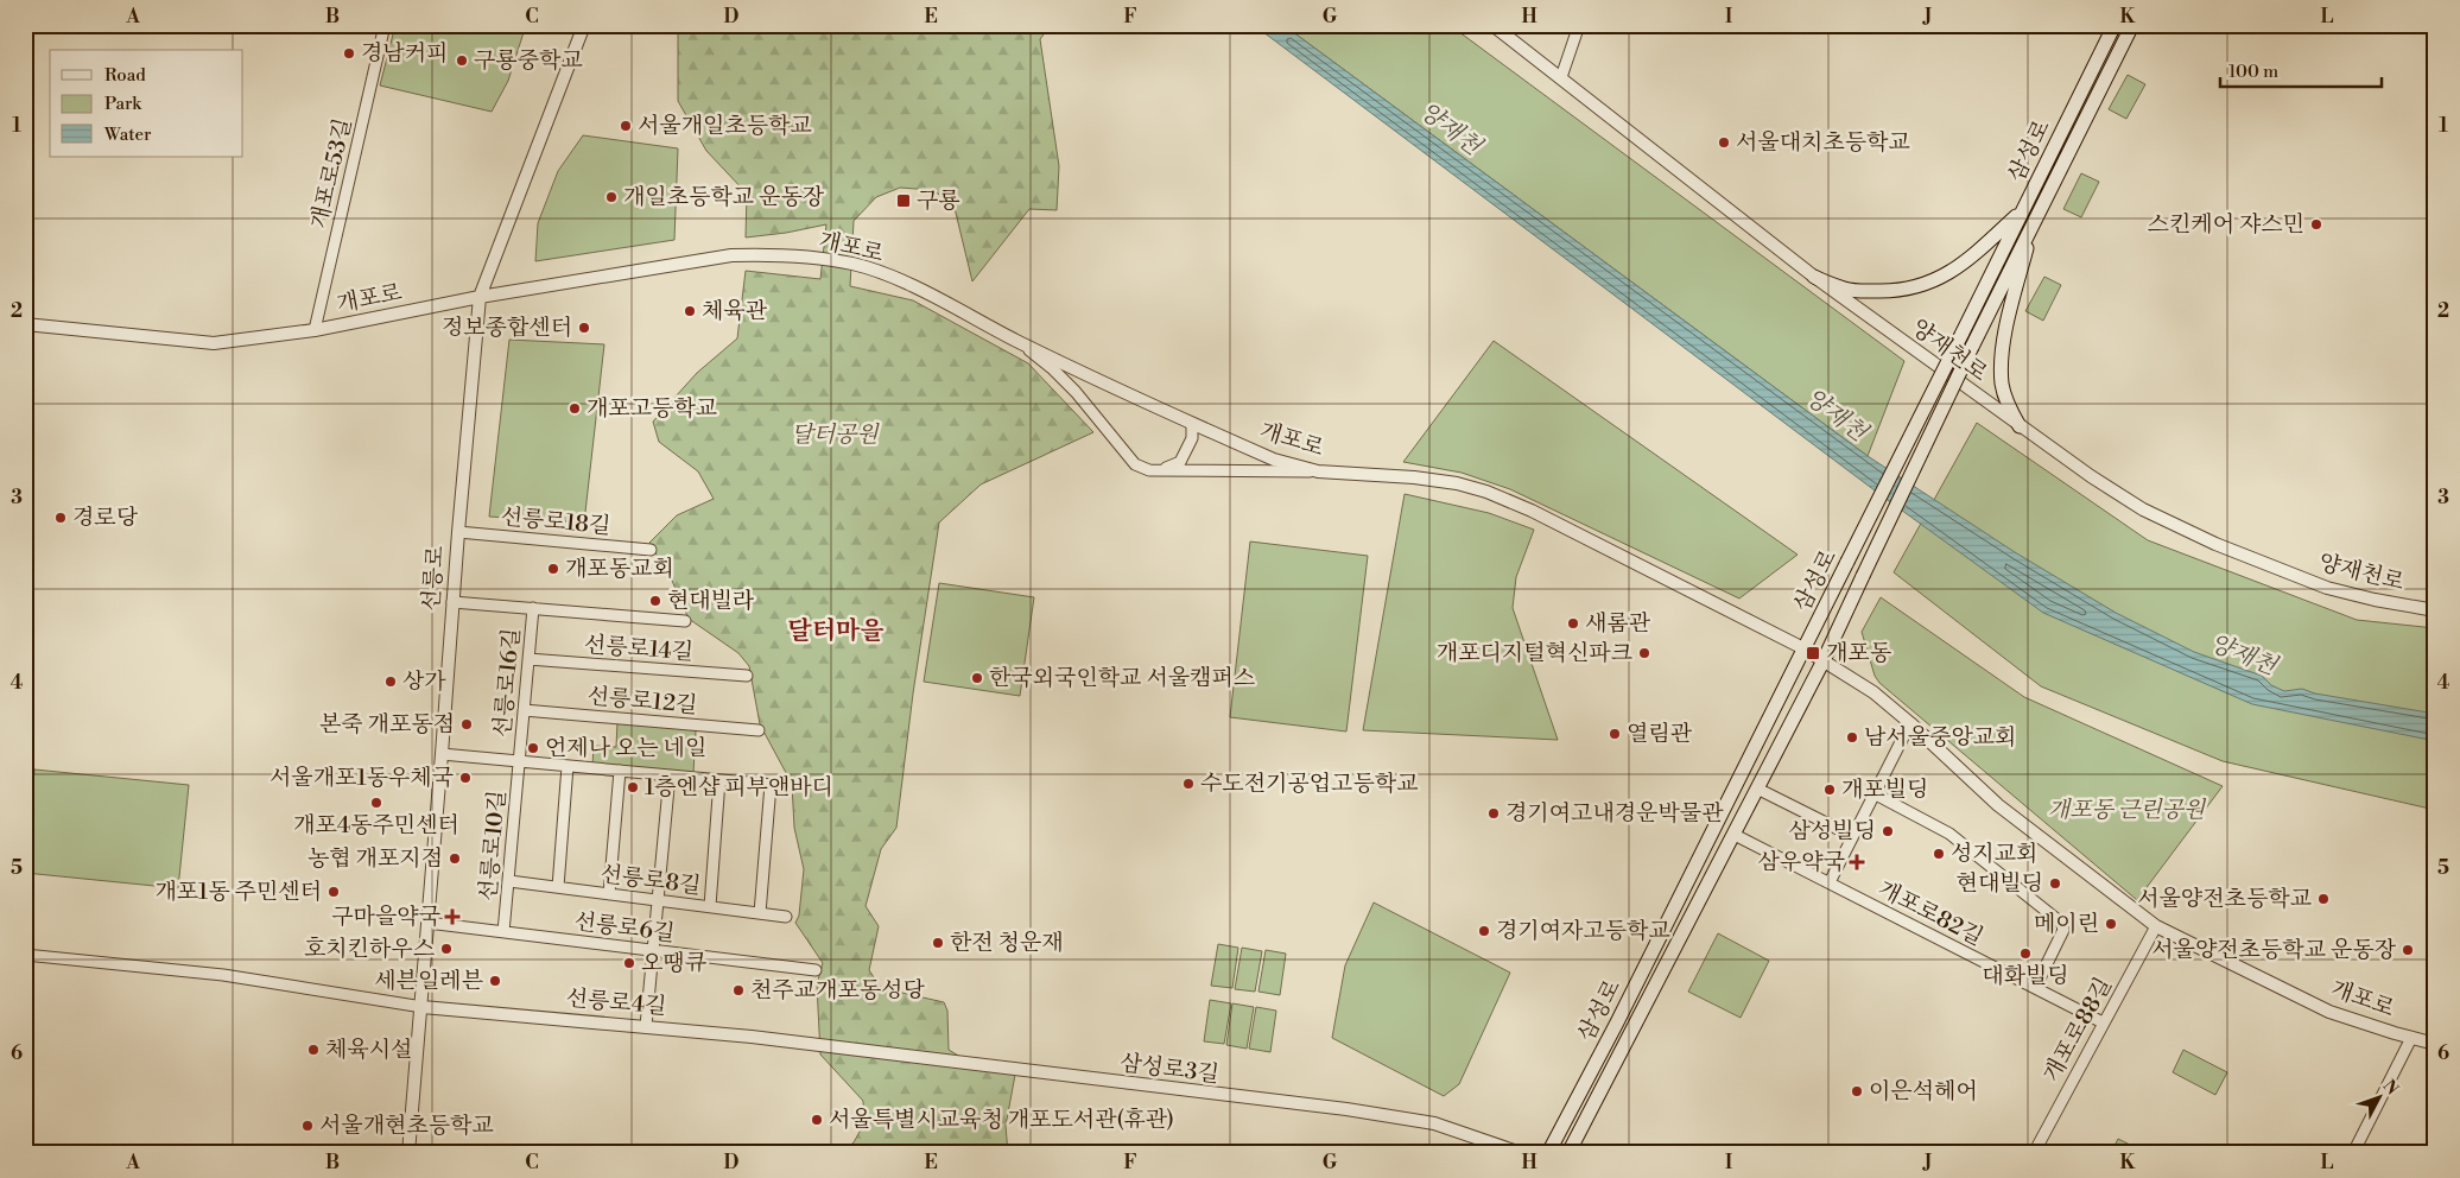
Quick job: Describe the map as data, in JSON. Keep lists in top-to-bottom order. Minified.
{"streets":{"main road":["삼성로"],"street":["개포로53길","개포로","양재천로","선릉로18길","선릉로","선릉로14길","선릉로16길","선릉로12길","선릉로10길","선릉로8길","개포로82길","선릉로6길","선릉로4길","개포로88길","삼성로3길"]},"crossings":[["삼성로","개포로"],["삼성로","개포로82길"],["개포로53길","개포로"],["개포로","선릉로"],["개포로","개포로88길"],["선릉로18길","선릉로"],["선릉로","선릉로16길"],["선릉로","선릉로10길"],["선릉로","선릉로6길"],["선릉로","선릉로4길"],["선릉로14길","선릉로16길"],["선릉로16길","선릉로12길"],["선릉로16길","선릉로10길"],["선릉로10길","선릉로8길"],["선릉로10길","선릉로6길"],["개포로82길","개포로88길"],["선릉로4길","삼성로3길"]],"districts":["달터마을"],"water":["양재천"],"parks":["달터공원","개포동 근린공원"],"places":{"other":["경남커피","구룡중학교","서울개일초등학교","서울대치초등학교","개일초등학교 운동장","스킨케어 쟈스민","체육관","정보종합센터","개포고등학교","경로당","개포동교회","현대빌라","새롬관","개포디지털혁신파크","한국외국인학교 서울캠퍼스","상가","본죽 개포동점","열림관","남서울중앙교회","언제나 오는 네일","서울개포1동우체국","수도전기공업고등학교","1층엔샵 피부앤바디","개포빌딩","개포4동주민센터","경기여고내경운박물관","삼성빌딩","성지교회","농협 개포지점","현대빌딩","개포1동 주민센터","서울양전초등학교","메이린","경기여자고등학교","한전 청운재","호치킨하우스","서울양전초등학교 운동장","대화빌딩","오땡큐","세븐일레븐","천주교개포동성당","체육시설","이은석헤어","서울특별시교육청 개포도서관(휴관)","서울개현초등학교"],"transit":["구룡","개포동"],"health":["삼우약국","구마을약국"]},"legend":["Road","Park","Water"],"scale_bar":"100 m","north":"top right","grid":{"columns":["A","B","C","D","E","F","G","H","I","J","K","L"],"rows":["1","2","3","4","5","6"]}}
